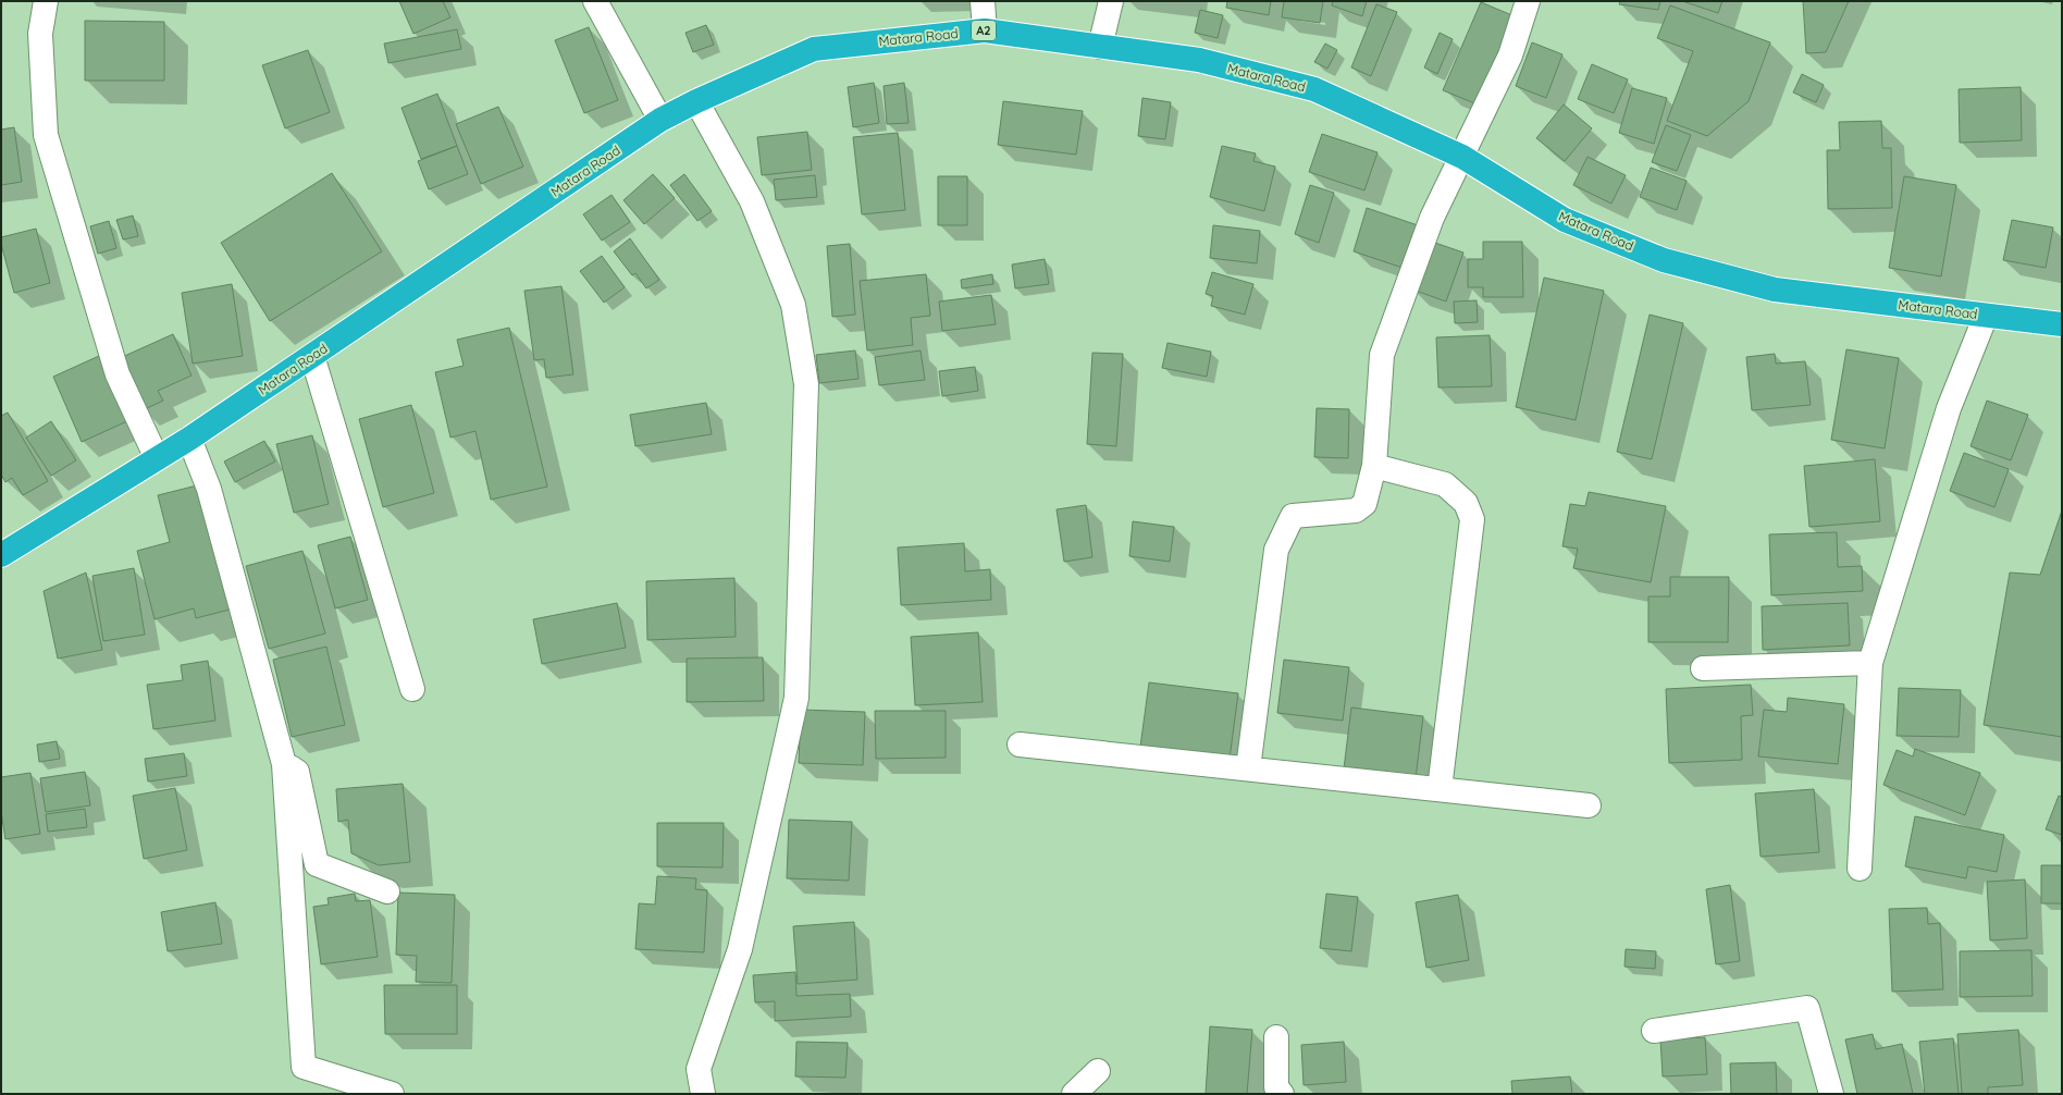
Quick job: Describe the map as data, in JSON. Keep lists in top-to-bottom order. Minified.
{"streets":{"highway":["A2","Matara Road"]}}
